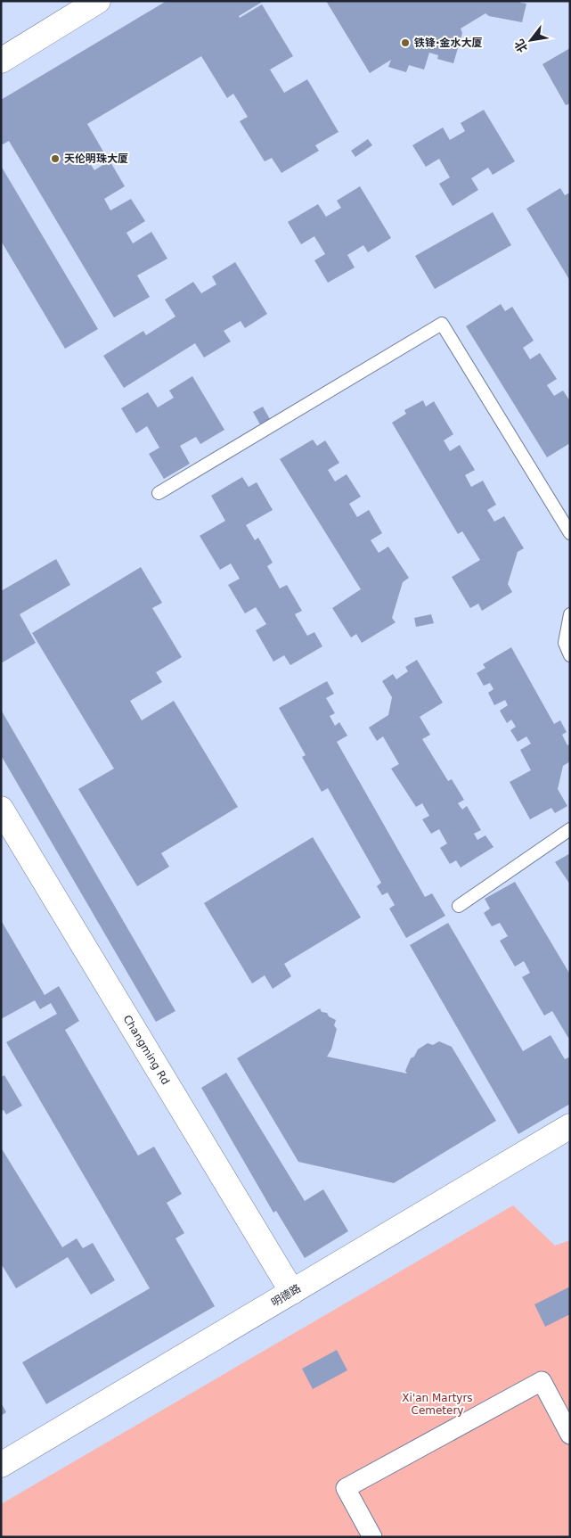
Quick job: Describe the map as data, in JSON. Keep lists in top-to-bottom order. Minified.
{"streets":{"street":["Changming Rd","明德路"]},"crossings":[["Changming Rd","明德路"]],"parks":["Xi'an Martyrs Cemetery"],"places":["铁锋·金水大厦","天伦明珠大厦"],"north":"bottom left"}
